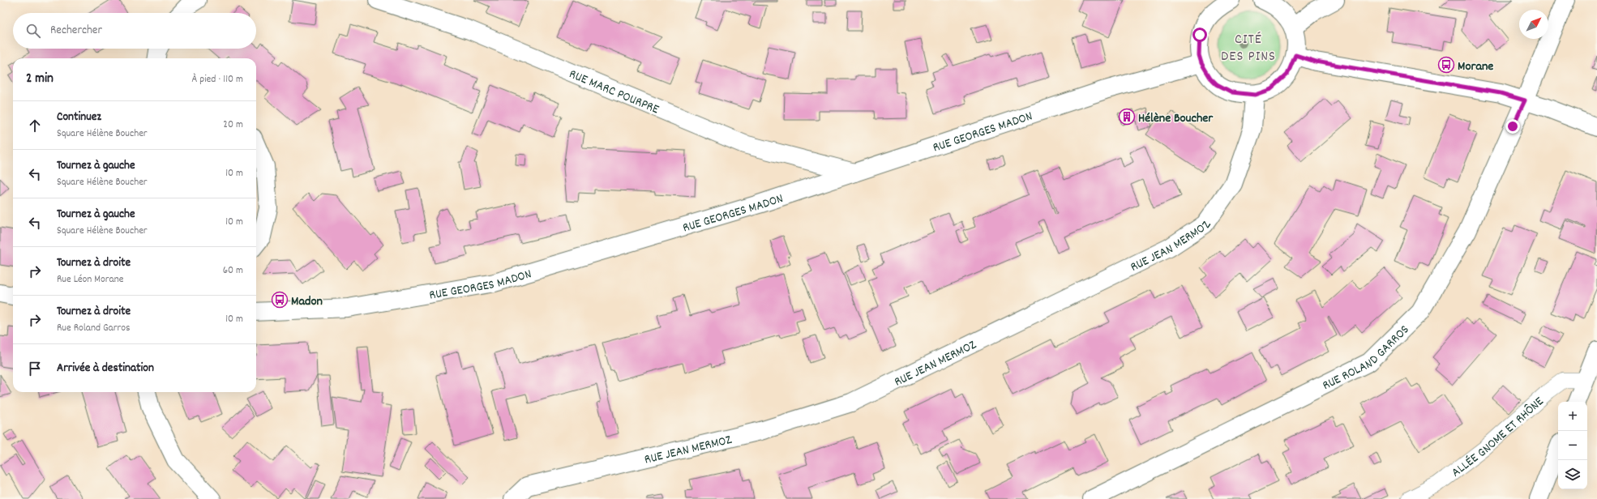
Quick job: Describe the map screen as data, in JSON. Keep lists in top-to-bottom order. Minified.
{"streets":{"street":["RUE MARC POURPRE","RUE GEORGES MADON","RUE JEAN MERMOZ","RUE ROLAND GARROS"],"lane":["ALLÉE GNOME ET RHÔNE"]},"crossings":[["RUE MARC POURPRE","RUE GEORGES MADON"]],"districts":["CITÉ DES PINS"],"places":{"bus stop":["Morane","Madon"],"building":["Hélène Boucher"]},"north":"top right","page":{"search":"Rechercher","heading":["2 min","À pied · 110 m"],"list":[["Continuez","Square Hélène Boucher","20 m"],["Tournez à gauche","Square Hélène Boucher","10 m"],["Tournez à gauche","Square Hélène Boucher","10 m"],["Tournez à droite","Rue Léon Morane","60 m"],["Tournez à droite","Rue Roland Garros","10 m"],"Arrivée à destination"],"map_buttons":["+","−"]}}
